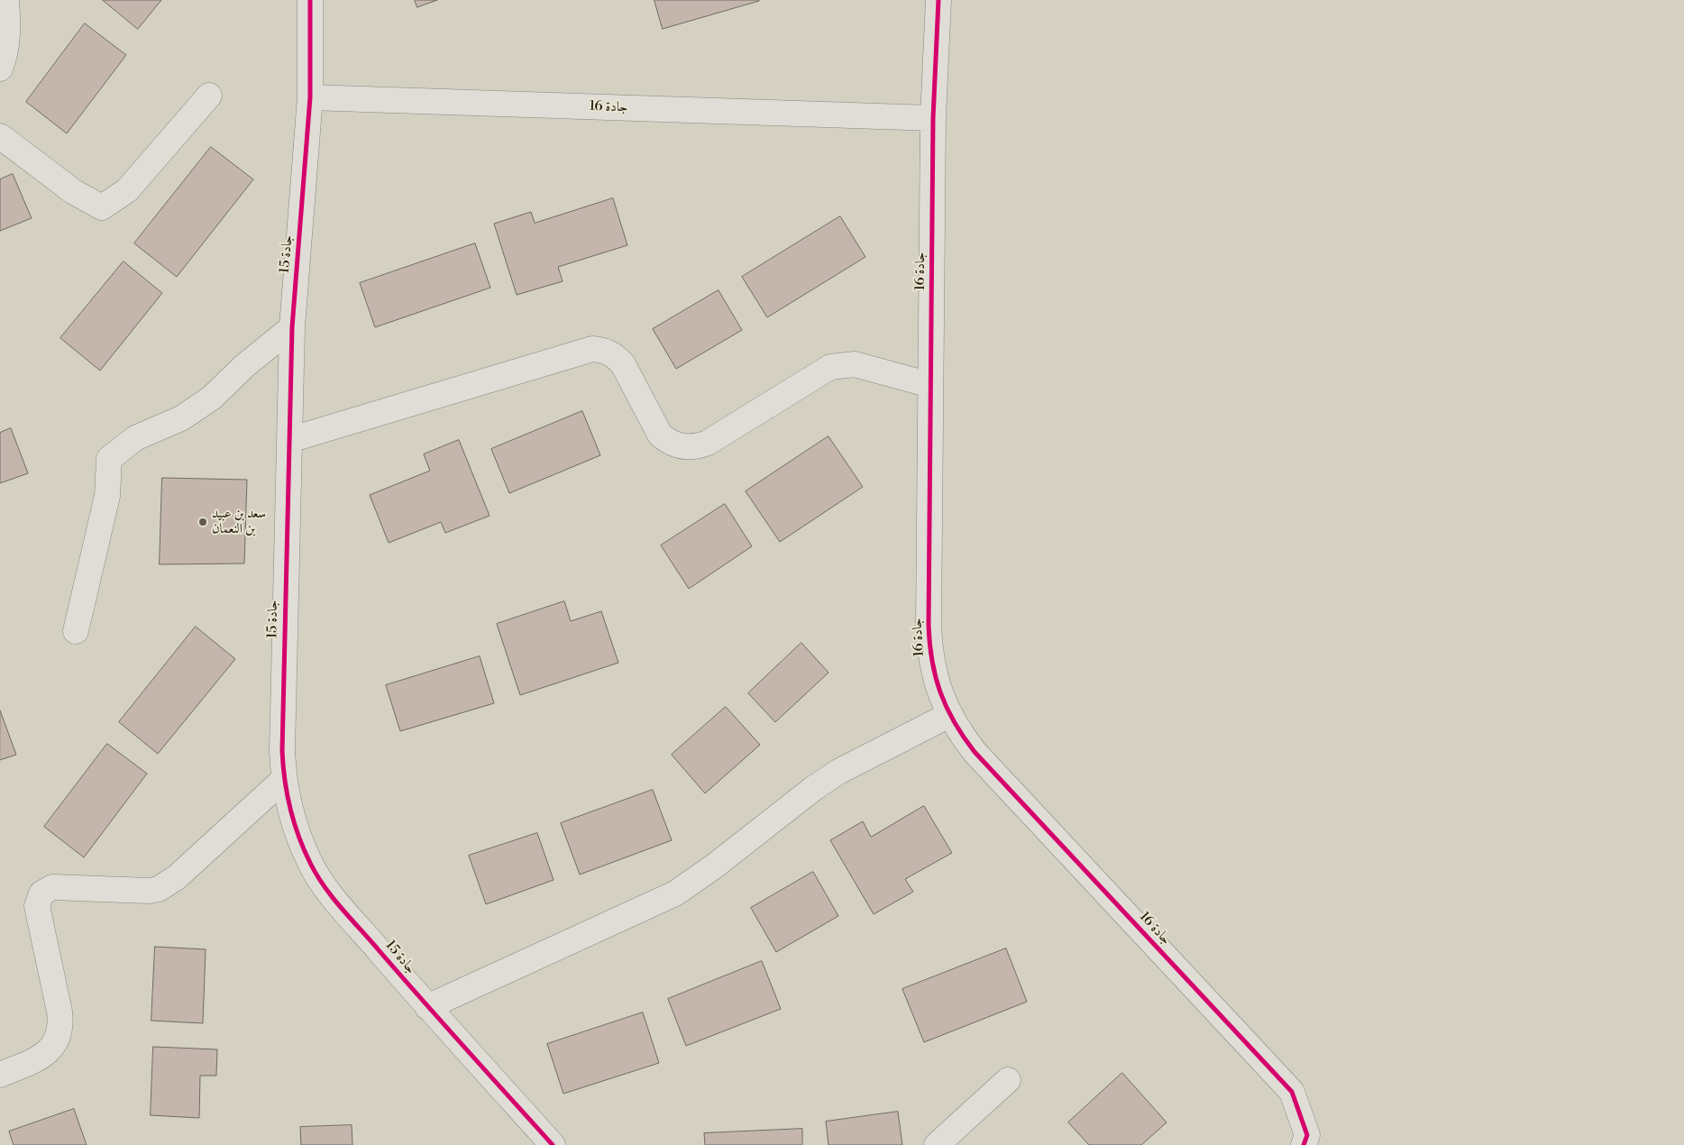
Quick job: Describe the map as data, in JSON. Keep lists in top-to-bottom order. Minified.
{"streets":{"street":["جادة 16","جادة 15"]},"crossings":[["جادة 16","جادة 15"]],"places":["سعد بن عبيد بن النعمان"]}
